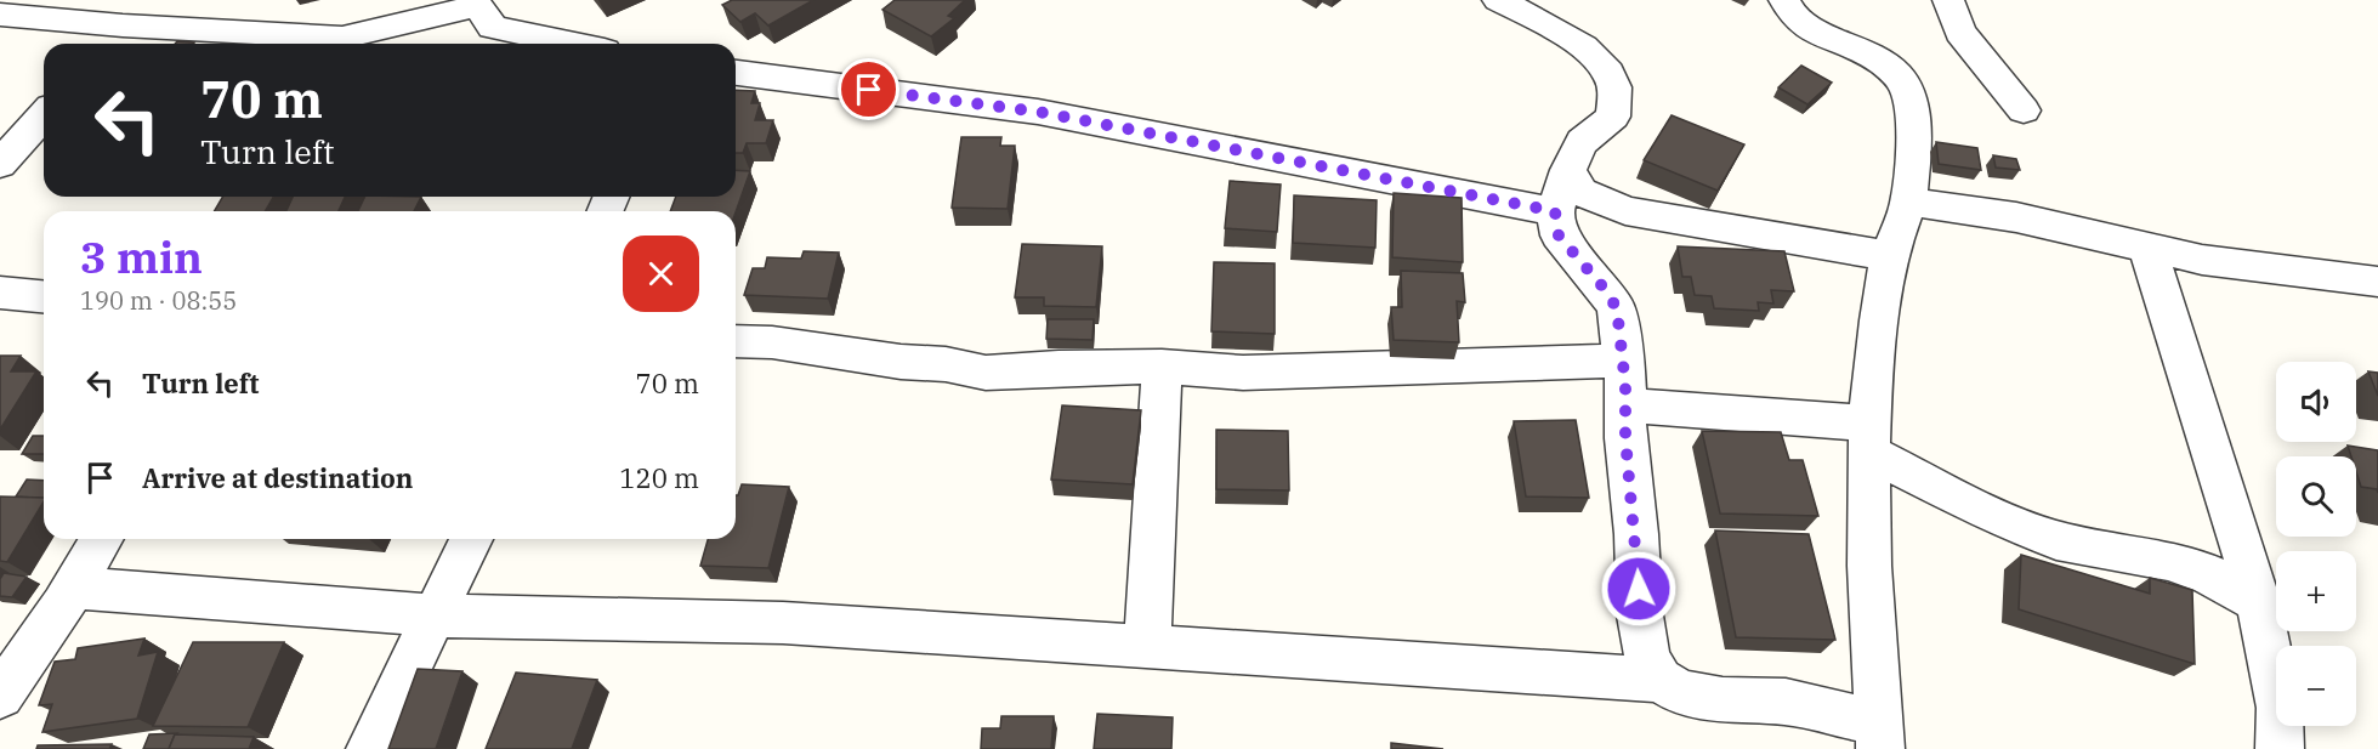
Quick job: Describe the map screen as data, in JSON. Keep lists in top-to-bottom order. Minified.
{"page":{"turn":["70 m","Turn left"],"heading":["3 min","190 m · 08:55"],"list":[{"name":"Turn left","value":"70 m"},{"name":"Arrive at destination","value":"120 m"}],"map_buttons":["+","−"]}}
